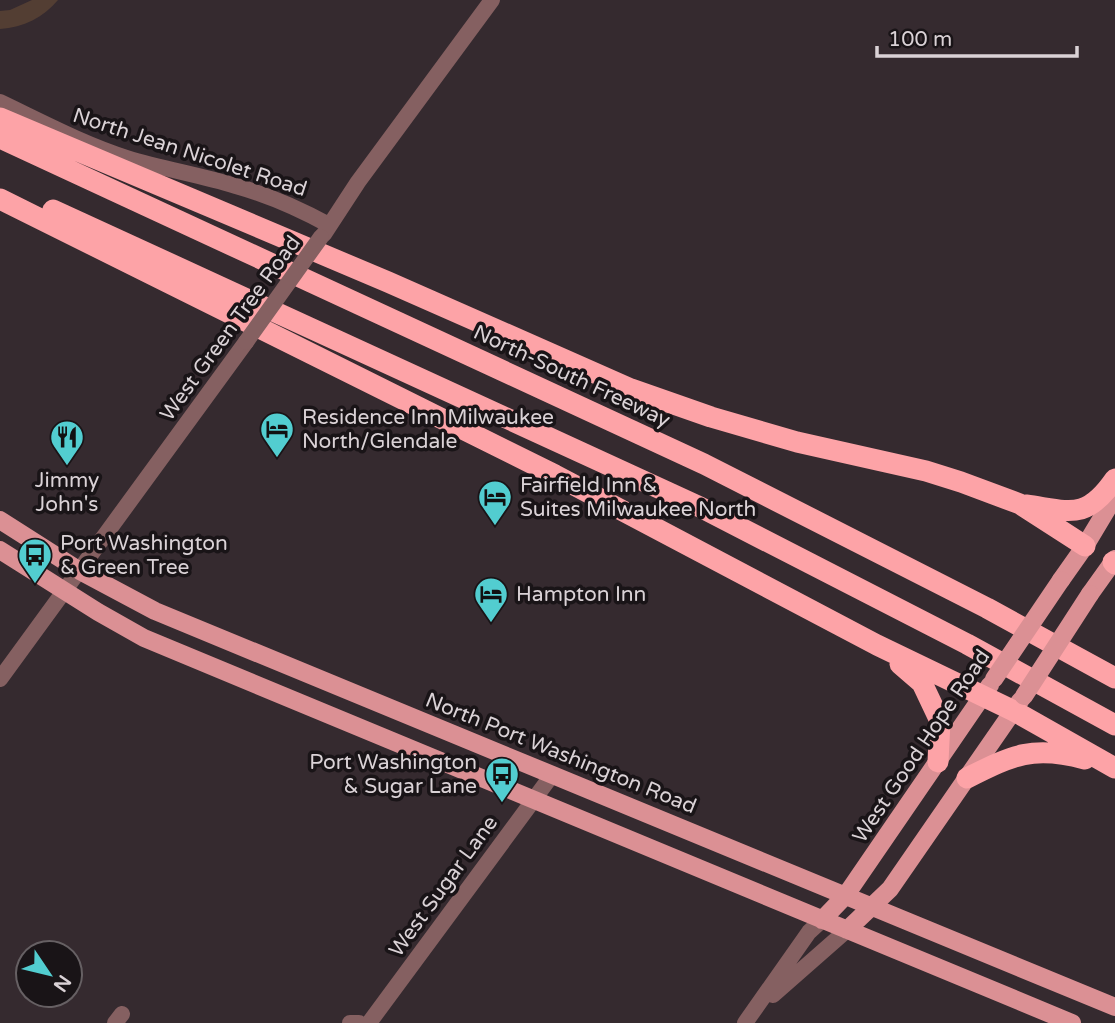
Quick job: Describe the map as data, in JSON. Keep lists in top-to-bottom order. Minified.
{"streets":{"highway":["North-South Freeway"],"main road":["West Good Hope Road","North Port Washington Road"],"street":["North Jean Nicolet Road","West Green Tree Road","West Sugar Lane"]},"crossings":[["North Jean Nicolet Road","West Green Tree Road"],["West Green Tree Road","North Port Washington Road"],["West Good Hope Road","North Port Washington Road"],["North Port Washington Road","West Sugar Lane"]],"places":{"hotel":["Residence Inn Milwaukee North/Glendale","Fairfield Inn & Suites Milwaukee North","Hampton Inn"],"restaurant":["Jimmy John's"],"bus stop":["Port Washington & Green Tree","Port Washington & Sugar Lane"]},"scale_bar":"100 m","north":"bottom right"}
